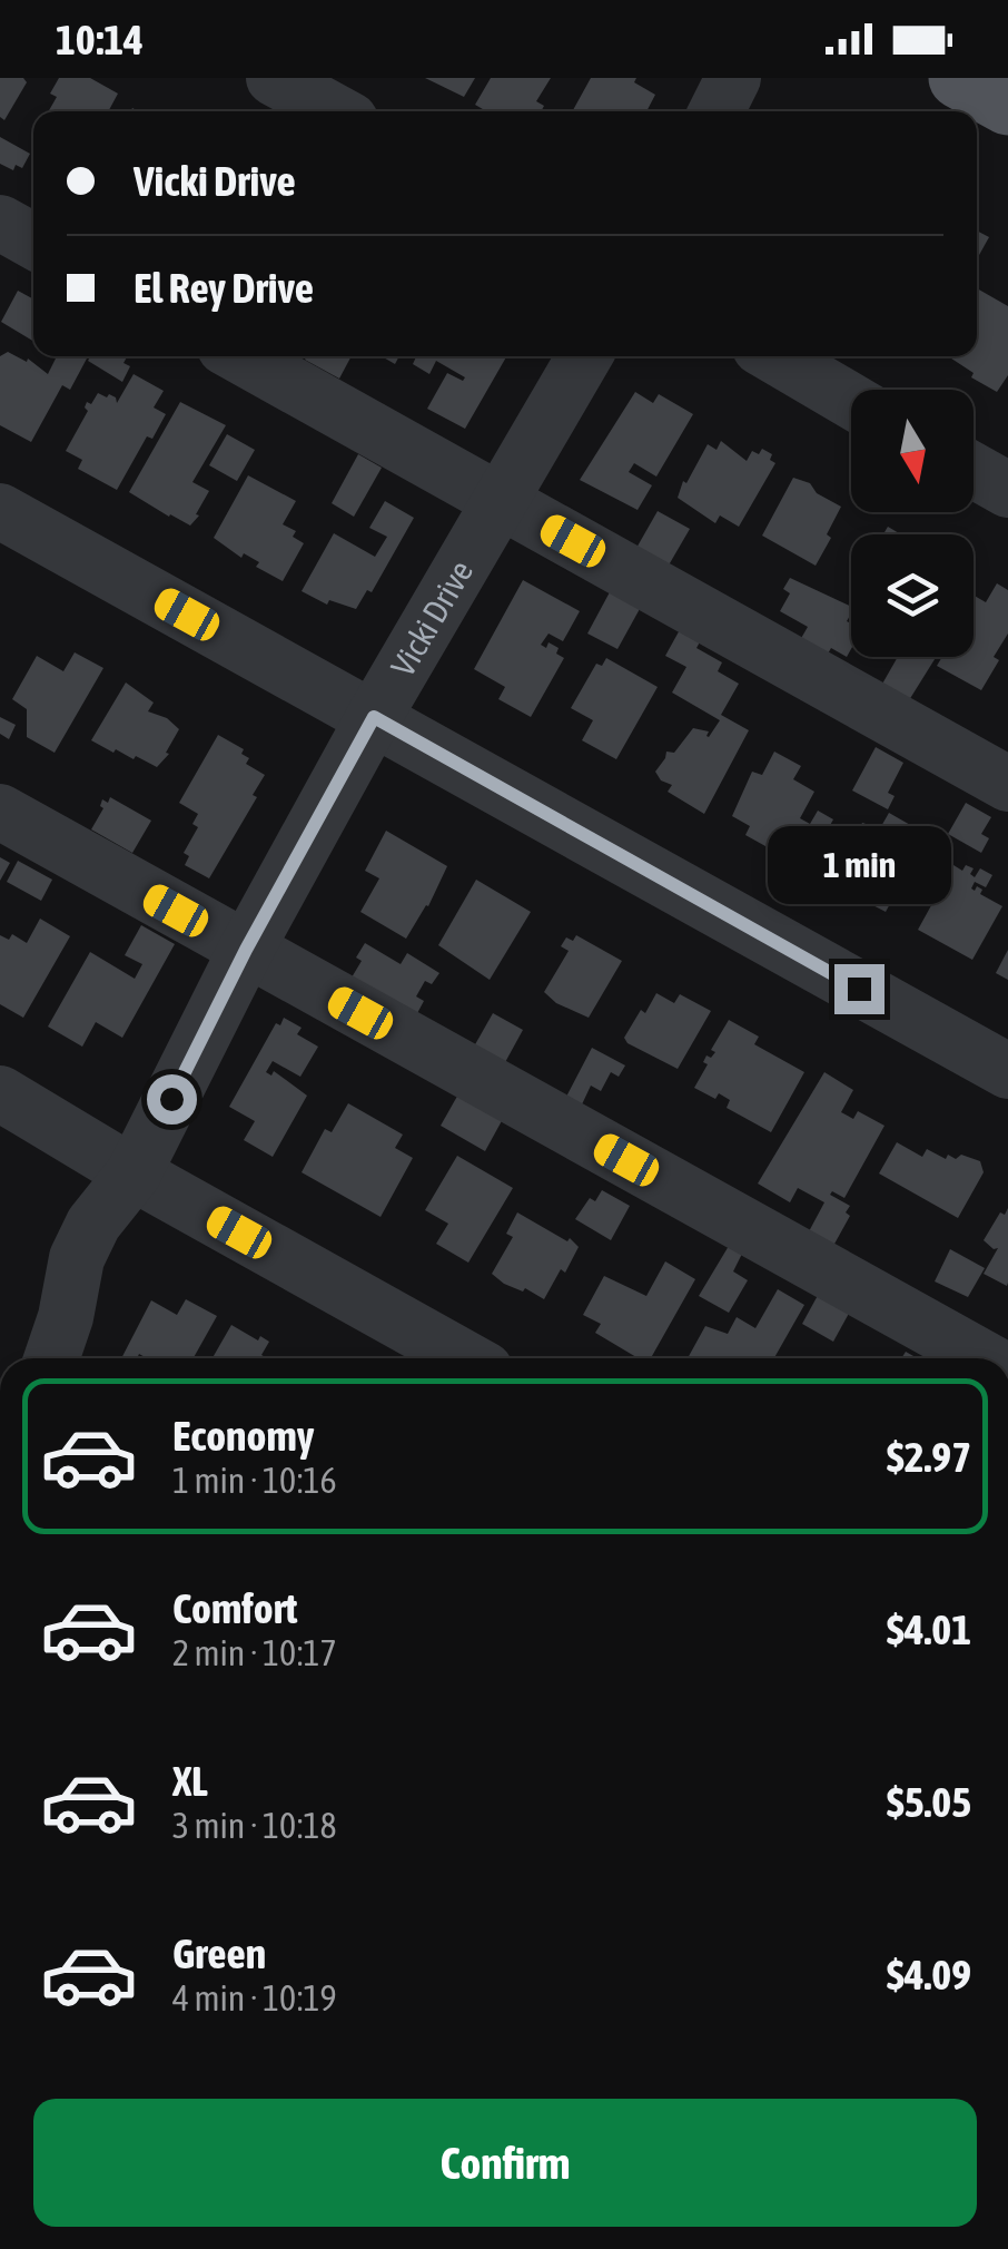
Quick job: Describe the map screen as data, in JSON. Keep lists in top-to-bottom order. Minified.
{"streets":{"street":["Vicki Drive"]},"north":"bottom","page":{"status":"10:14","banner":["Vicki Drive","El Rey Drive"],"bubble":"1 min","list":[{"name":"Economy","note":"1 min · 10:16","value":"$2.97"},{"name":"Comfort","note":"2 min · 10:17","value":"$4.01"},{"name":"XL","note":"3 min · 10:18","value":"$5.05"},{"name":"Green","note":"4 min · 10:19","value":"$4.09"}],"buttons":"Confirm"}}
